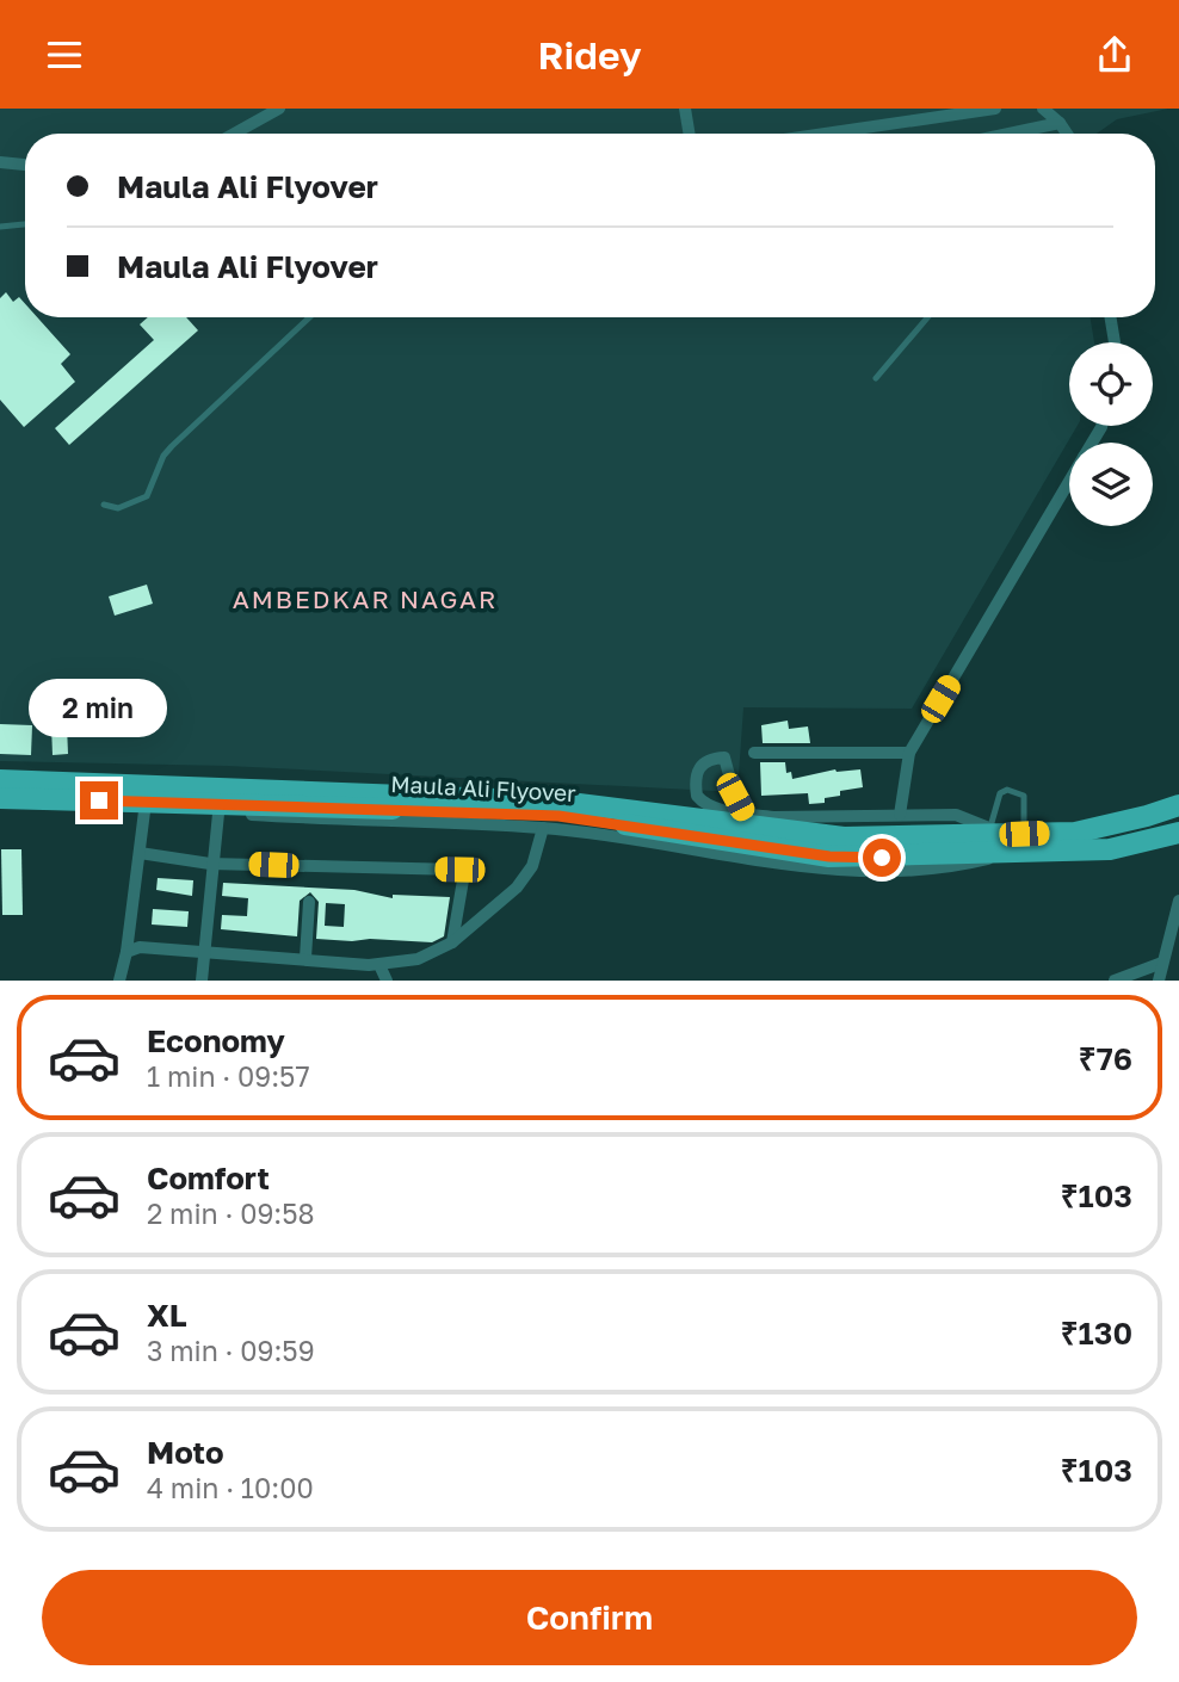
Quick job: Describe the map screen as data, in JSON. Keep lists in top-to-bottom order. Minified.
{"streets":{"main road":["Maula Ali Flyover"]},"districts":["AMBEDKAR NAGAR"],"page":{"header":"Ridey","banner":["Maula Ali Flyover","Maula Ali Flyover"],"bubble":"2 min","list":[{"name":"Economy","note":"1 min · 09:57","value":"₹76"},{"name":"Comfort","note":"2 min · 09:58","value":"₹103"},{"name":"XL","note":"3 min · 09:59","value":"₹130"},{"name":"Moto","note":"4 min · 10:00","value":"₹103"}],"buttons":"Confirm"}}
